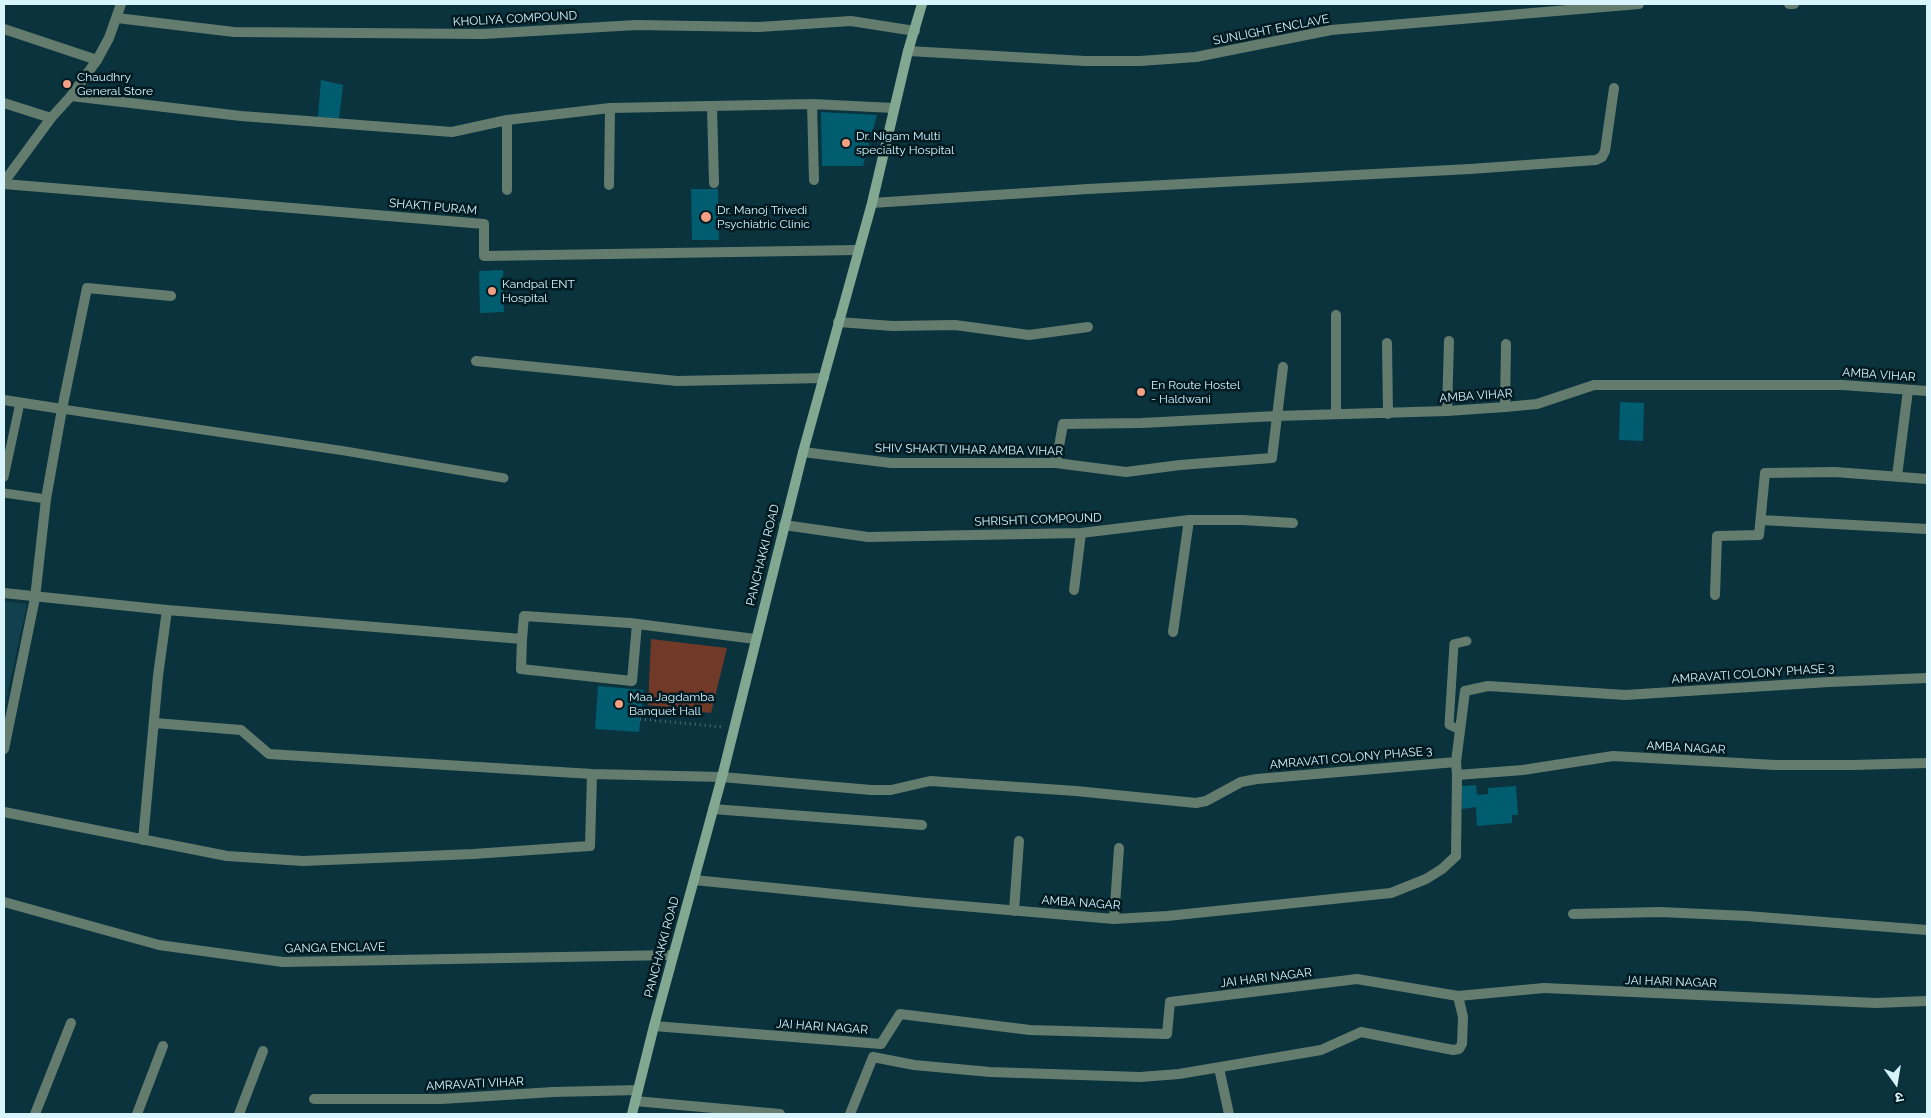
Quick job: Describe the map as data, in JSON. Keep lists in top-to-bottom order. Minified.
{"streets":{"main road":["PANCHAKKI ROAD"],"street":["KHOLIYA COMPOUND","SUNLIGHT ENCLAVE","SHAKTI PURAM","AMBA VIHAR","SHIV SHAKTI VIHAR AMBA VIHAR","SHRISHTI COMPOUND","AMRAVATI COLONY PHASE 3","AMBA NAGAR","GANGA ENCLAVE","JAI HARI NAGAR","AMRAVATI VIHAR"]},"crossings":[["KHOLIYA COMPOUND","PANCHAKKI ROAD"],["SUNLIGHT ENCLAVE","PANCHAKKI ROAD"],["SHAKTI PURAM","PANCHAKKI ROAD"],["AMBA VIHAR","SHIV SHAKTI VIHAR AMBA VIHAR"],["SHIV SHAKTI VIHAR AMBA VIHAR","PANCHAKKI ROAD"],["SHRISHTI COMPOUND","PANCHAKKI ROAD"],["PANCHAKKI ROAD","AMRAVATI COLONY PHASE 3"],["PANCHAKKI ROAD","AMBA NAGAR"],["PANCHAKKI ROAD","GANGA ENCLAVE"],["PANCHAKKI ROAD","JAI HARI NAGAR"],["PANCHAKKI ROAD","AMRAVATI VIHAR"]],"places":["Chaudhry General Store","Dr. Nigam Multi specialty Hospital","Dr. Manoj Trivedi Psychiatric Clinic","Kandpal ENT Hospital","En Route Hostel - Haldwani","Maa Jagdamba Banquet Hall"],"north":"bottom"}
